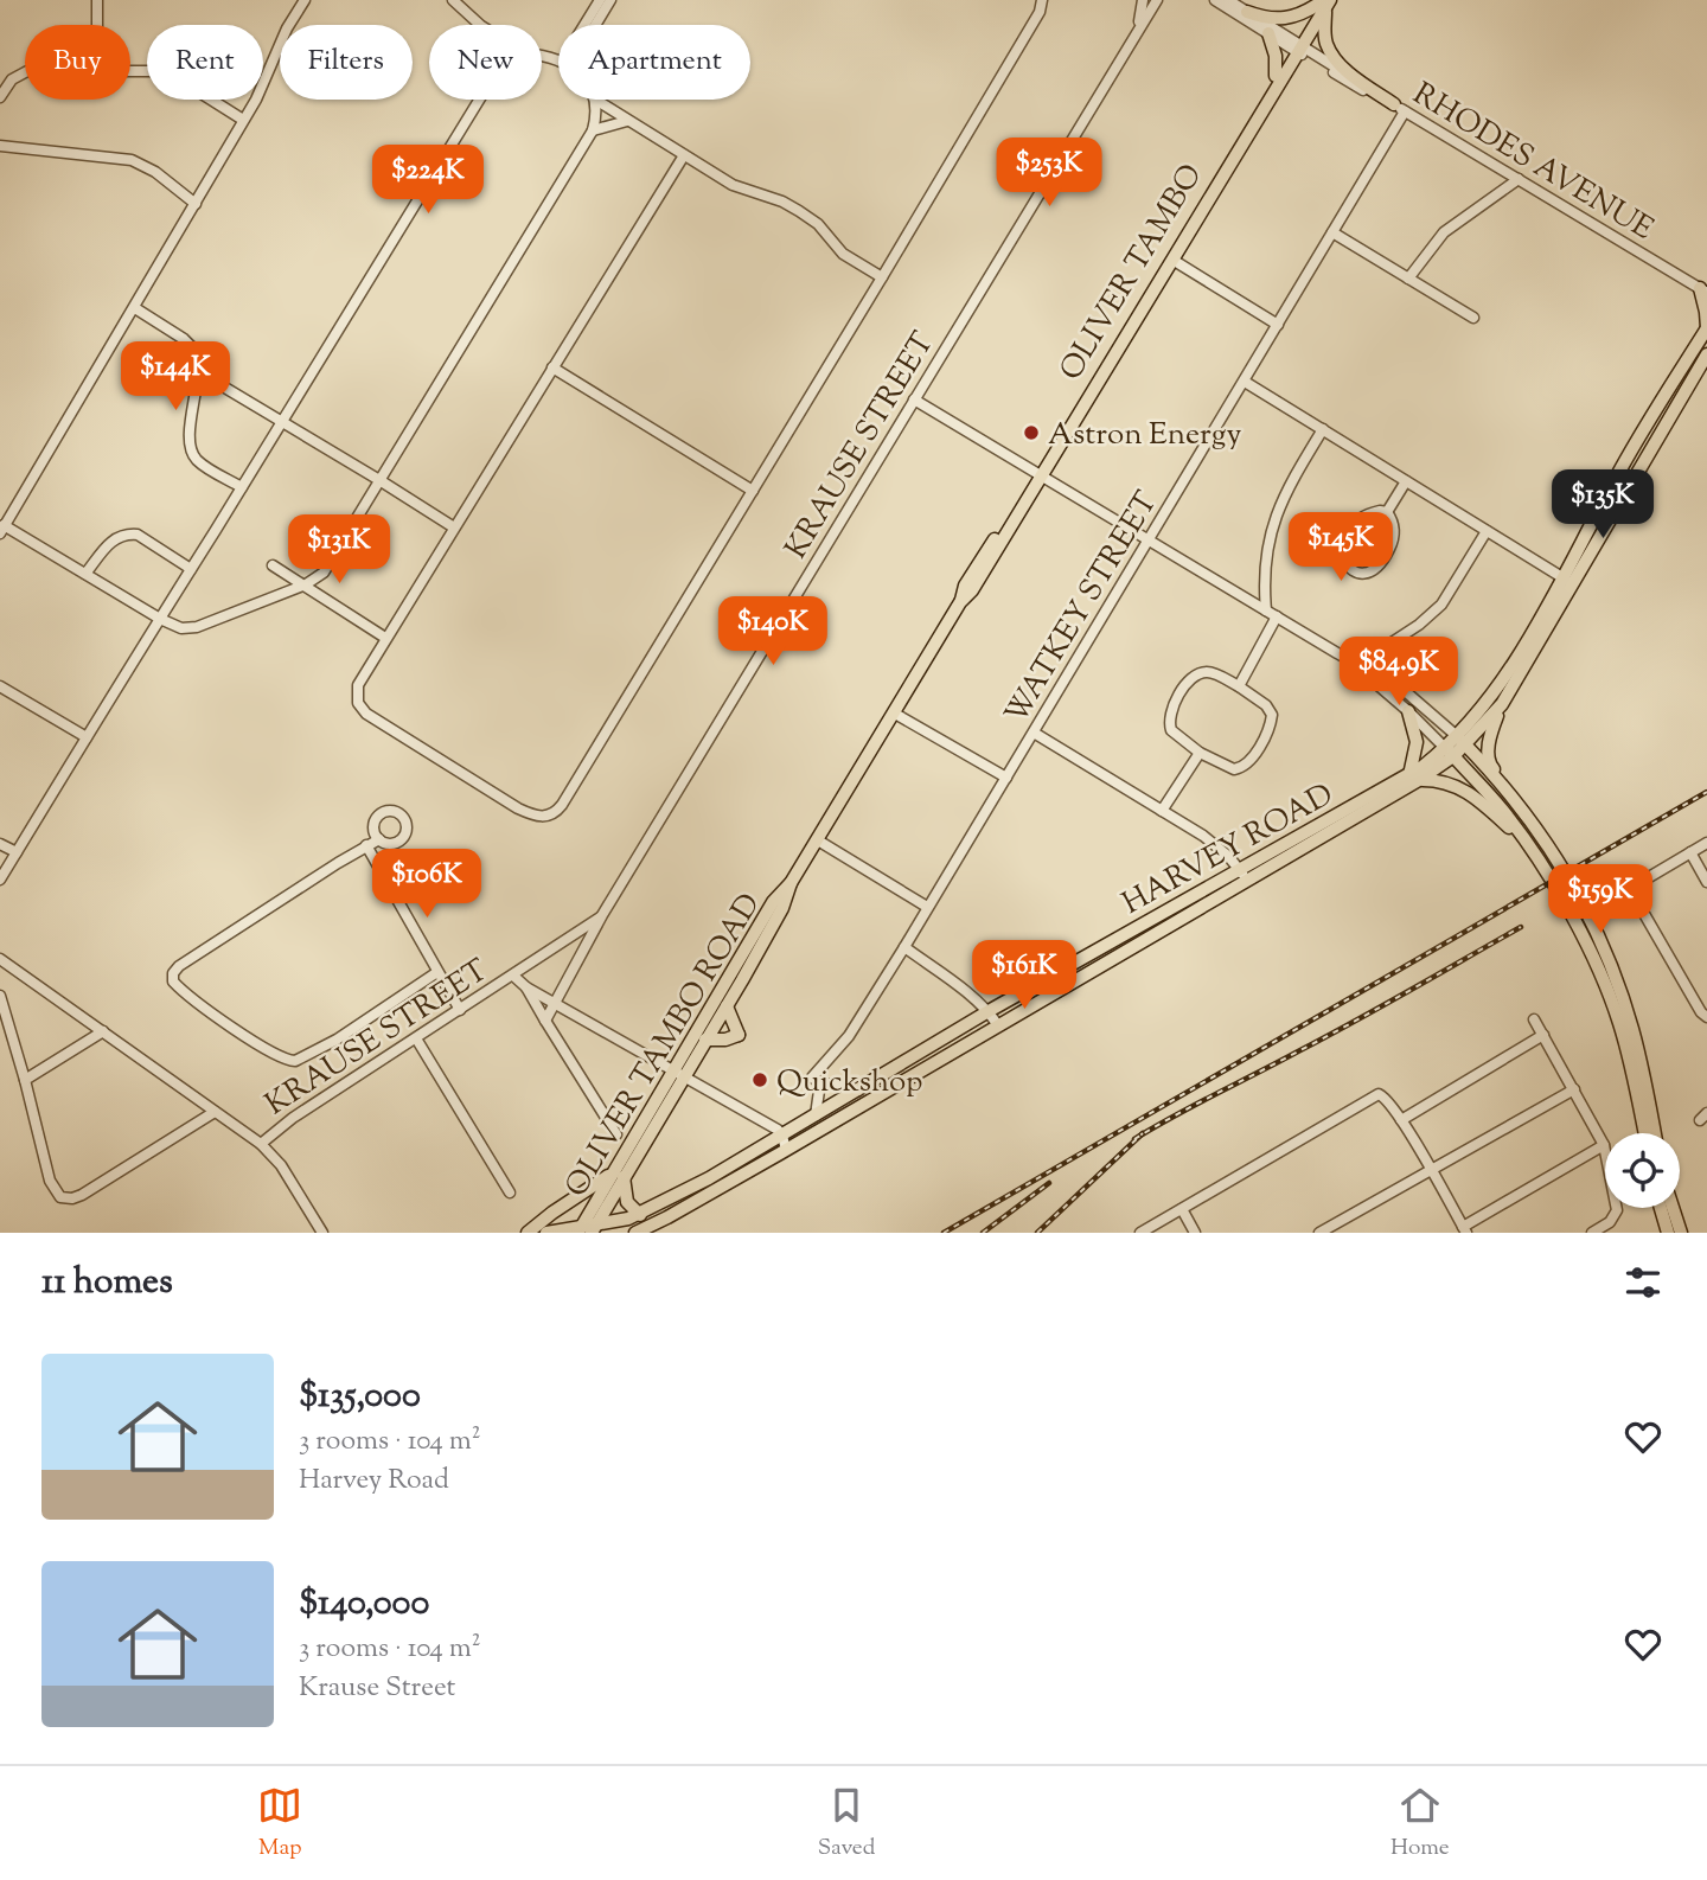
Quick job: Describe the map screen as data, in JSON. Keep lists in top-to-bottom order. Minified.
{"streets":{"main road":["OLIVER TAMBO","HARVEY ROAD","OLIVER TAMBO ROAD"],"street":["RHODES AVENUE","KRAUSE STREET","WATKEY STREET"]},"crossings":[["RHODES AVENUE","OLIVER TAMBO"],["RHODES AVENUE","WATKEY STREET"],["OLIVER TAMBO","OLIVER TAMBO ROAD"],["HARVEY ROAD","OLIVER TAMBO ROAD"]],"places":["Astron Energy","Quickshop"],"page":{"chip":["Buy","Rent","Filters","New","Apartment"],"price":["$253K","$224K","$144K","$135K","$145K","$131K","$140K","$84.9K","$106K","$159K","$161K"],"heading":"11 homes","list":[{"name":"$135,000","note":"3 rooms · 104 m² · Harvey Road"},{"name":"$140,000","note":"3 rooms · 104 m² · Krause Street"}],"tabs":["Map","Saved","Home"]}}
